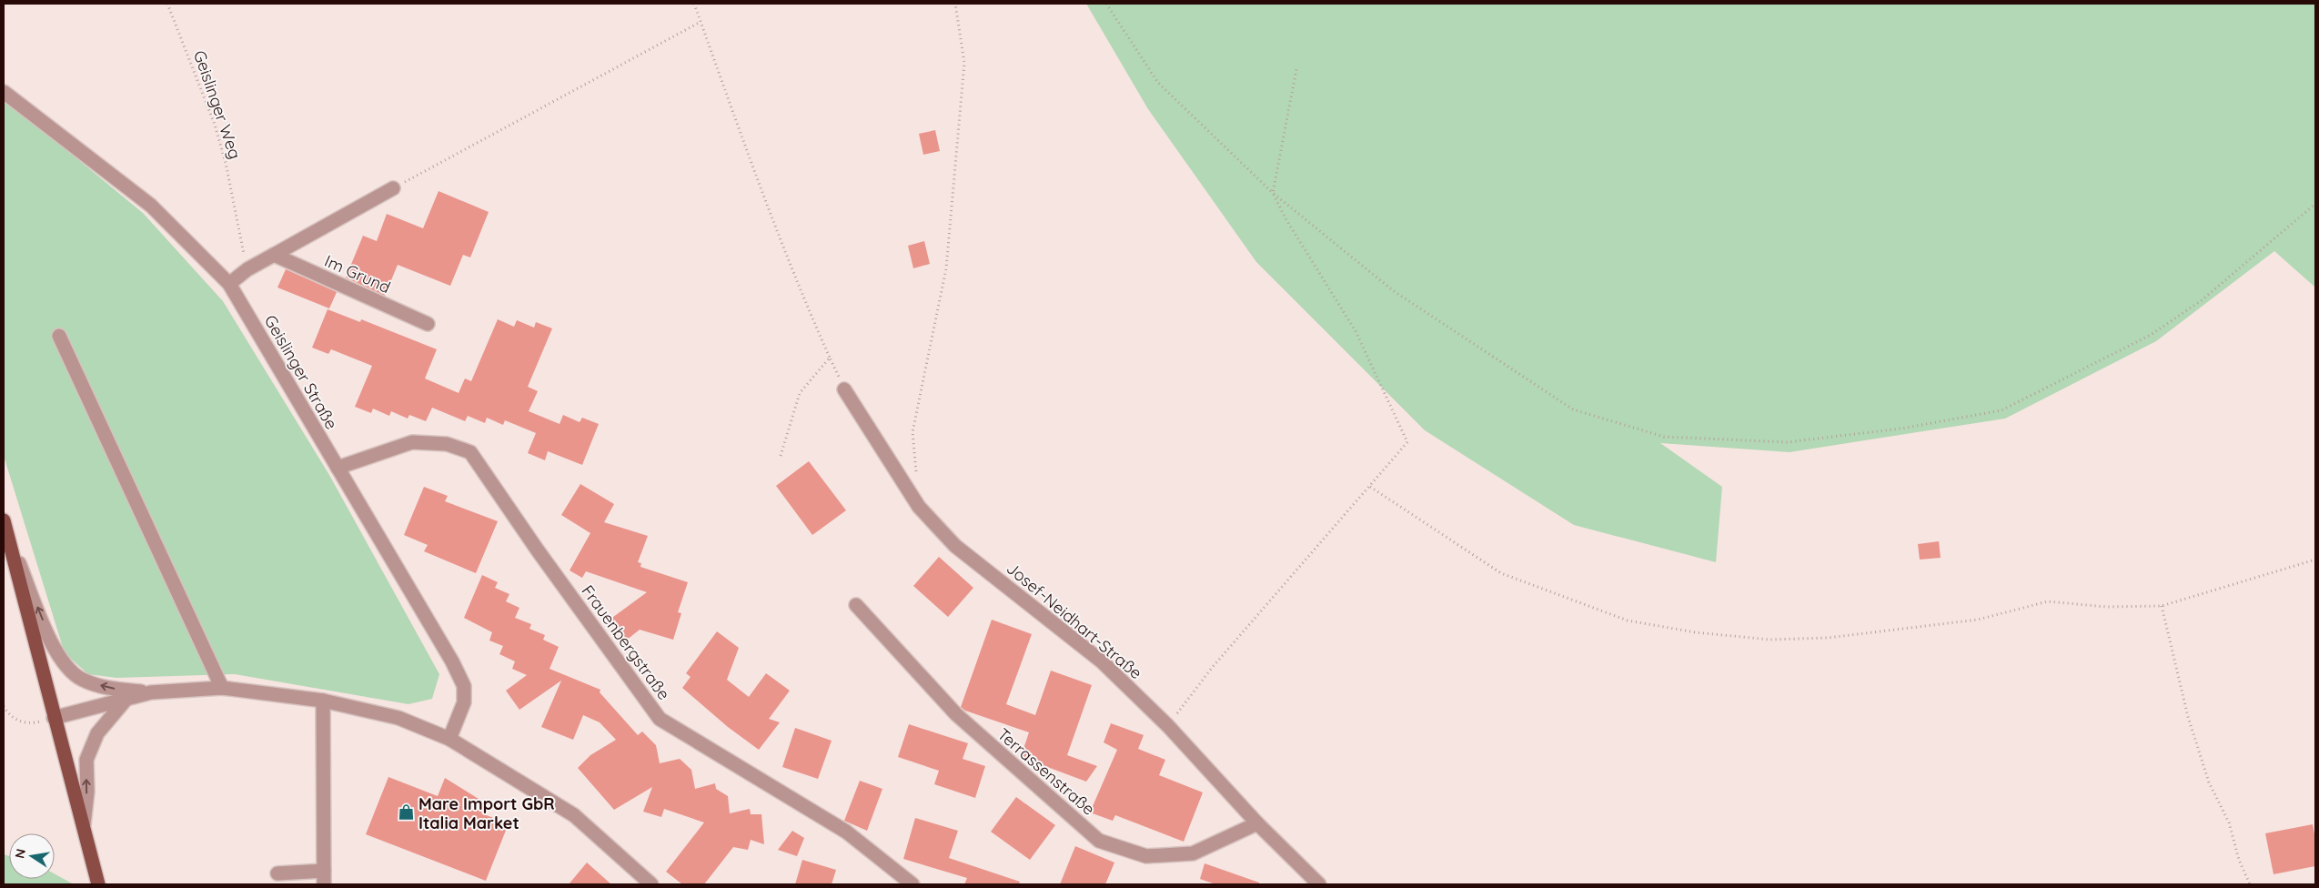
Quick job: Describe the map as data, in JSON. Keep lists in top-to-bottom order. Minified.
{"streets":{"street":["Im Grund","Geislinger Straße","Josef-Neidhart-Straße","Frauenbergstraße","Terrassenstraße"],"path":["Geislinger Weg"]},"crossings":[["Geislinger Weg","Im Grund"],["Im Grund","Geislinger Straße"],["Geislinger Straße","Frauenbergstraße"],["Josef-Neidhart-Straße","Terrassenstraße"]],"places":{"shop":["Mare Import GbR Italia Market"]},"north":"left"}
